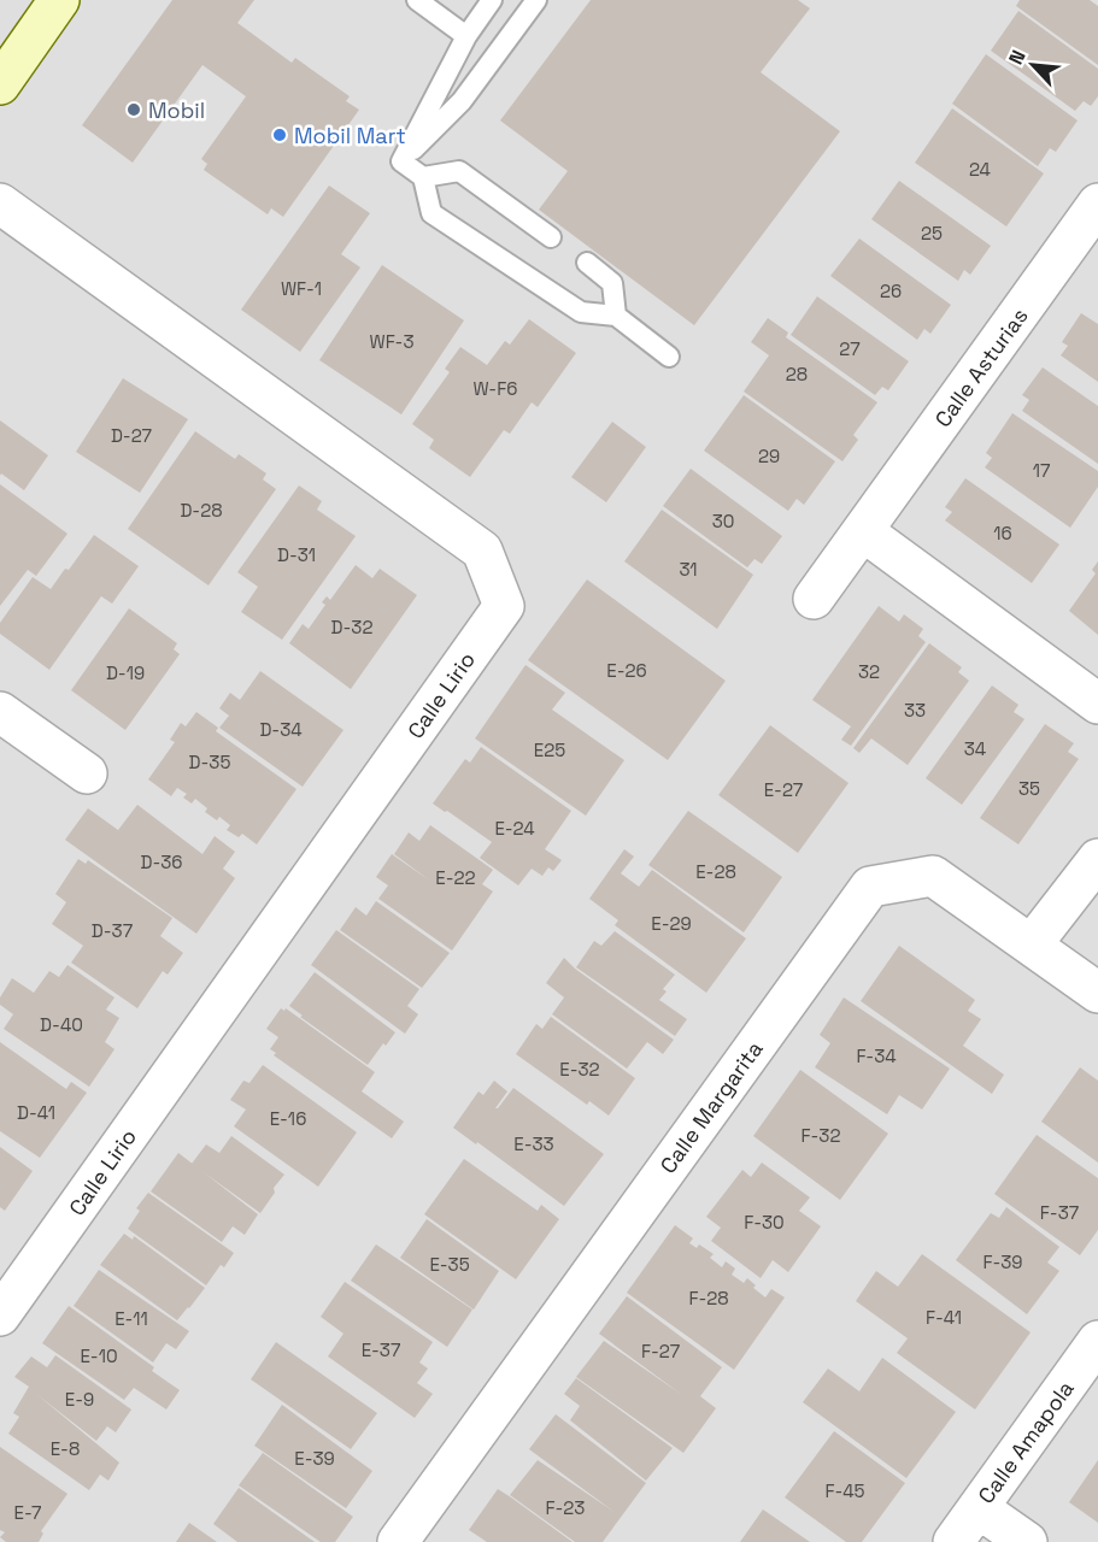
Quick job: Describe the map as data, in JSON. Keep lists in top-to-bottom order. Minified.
{"streets":{"street":["Calle Asturias","Calle Lirio","Calle Margarita","Calle Amapola"]},"places":["Mobil","Mobil Mart"],"house_numbers":["24","25","WF-1","26","WF-3","27","28","W-F6","D-27","29","17","D-28","30","16","D-31","31","D-32","E-26","32","D-19","33","D-34","34","E25","D-35","35","E-27","E-24","D-36","E-28","E-22","E-29","D-37","D-40","F-34","E-32","D-41","E-16","F-32","E-33","F-37","F-30","F-39","E-35","F-28","F-41","E-11","E-37","F-27","E-10","E-9","E-8","E-39","F-45","F-23","E-7"],"north":"top left"}
